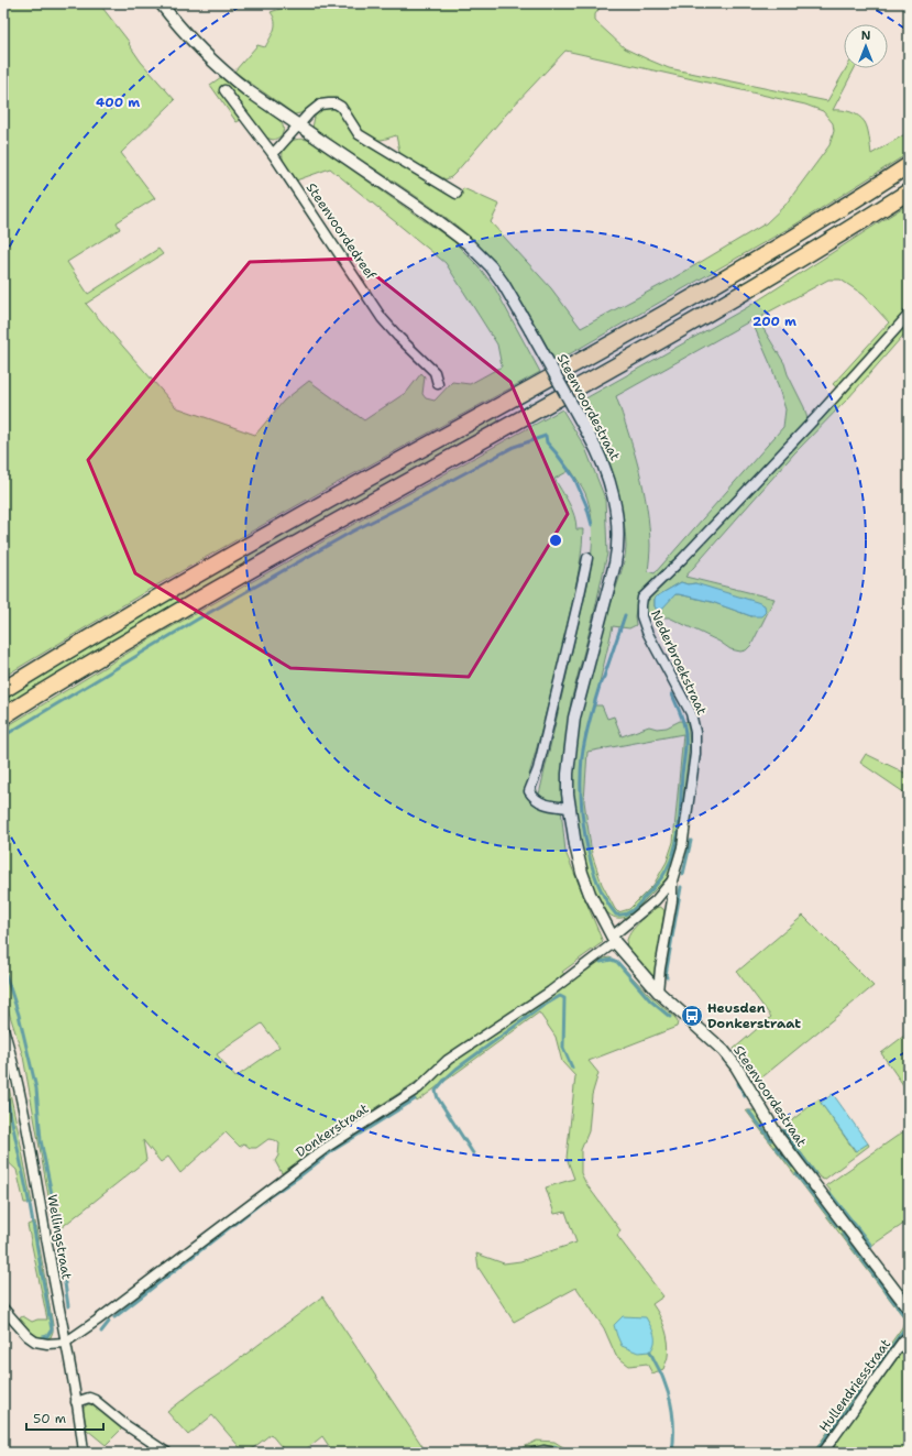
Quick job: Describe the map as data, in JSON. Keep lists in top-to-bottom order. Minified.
{"streets":{"street":["Steenvoordedreef","Steenvoordestraat","Nederbroekstraat","Donkerstraat","Wellingstraat","Hullendriesstraat"]},"crossings":[["Steenvoordestraat","Nederbroekstraat"],["Steenvoordestraat","Donkerstraat"],["Nederbroekstraat","Donkerstraat"],["Donkerstraat","Wellingstraat"]],"places":{"bus stop":["Heusden Donkerstraat"]},"scale_bar":"50 m","north":"top","rings":["400 m","200 m"]}
